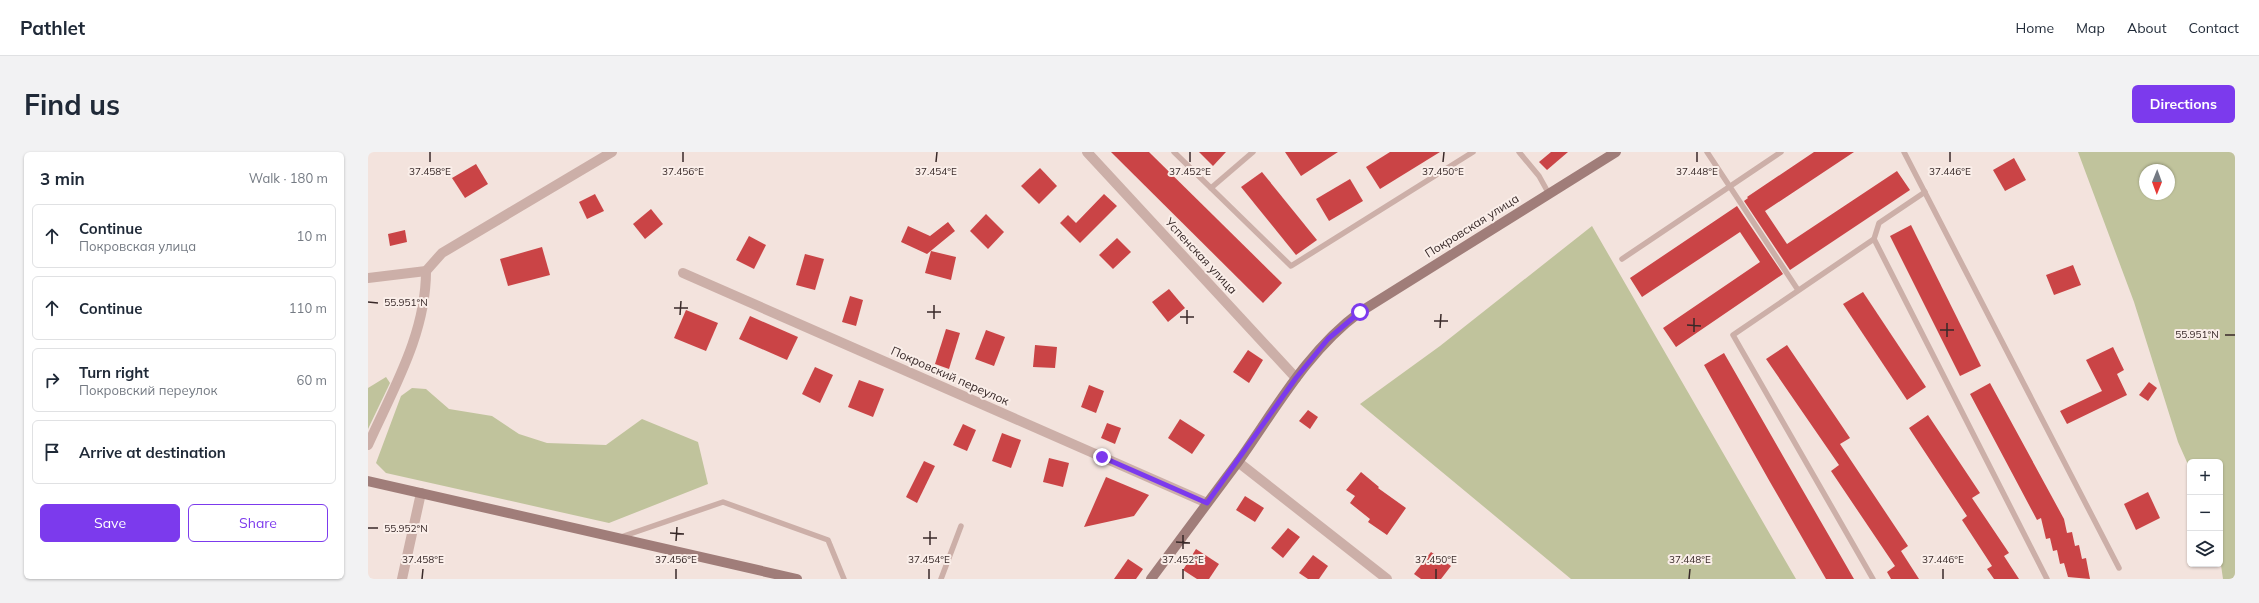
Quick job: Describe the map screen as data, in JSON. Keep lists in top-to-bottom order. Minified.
{"streets":{"street":["Покровская улица","Успенская улица","Покровский переулок"]},"crossings":[["Покровская улица","Успенская улица"],["Покровская улица","Покровский переулок"]],"north":"bottom","page":{"header":"Pathlet","nav":["Home","Map","About","Contact"],"buttons":["Directions",["Save","Share"]],"title":"Find us","heading":["3 min","Walk · 180 m"],"list":[["Continue","Покровская улица","10 m"],["Continue","110 m"],["Turn right","Покровский переулок","60 m"],"Arrive at destination"],"map_buttons":["+","−"]},"coordinates":["37.458°E","37.456°E","37.454°E","37.452°E","37.450°E","37.448°E","37.446°E","55.951°N","55.952°N"]}
